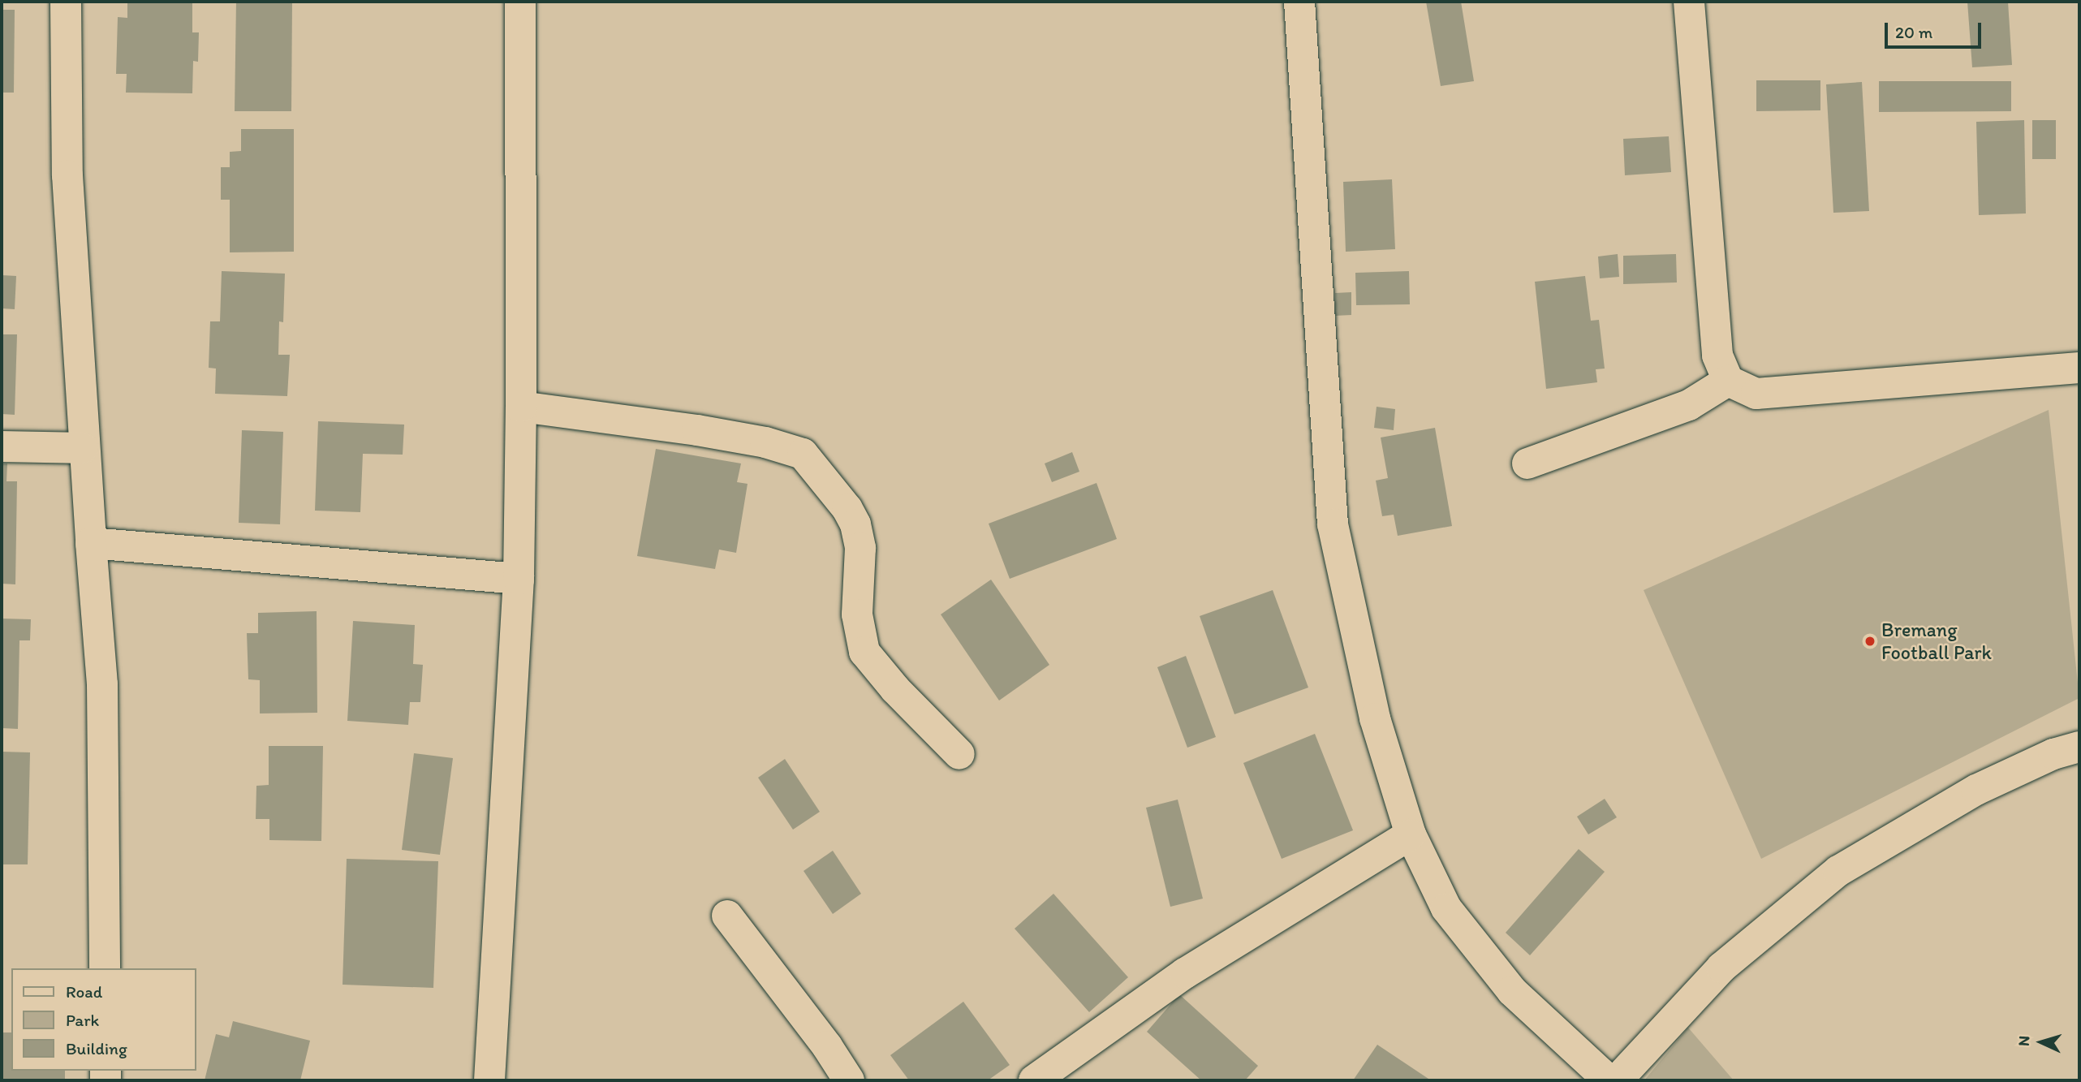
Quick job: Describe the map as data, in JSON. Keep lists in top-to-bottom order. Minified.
{"places":["Bremang Football Park"],"legend":["Road","Park","Building"],"scale_bar":"20 m","north":"left"}
